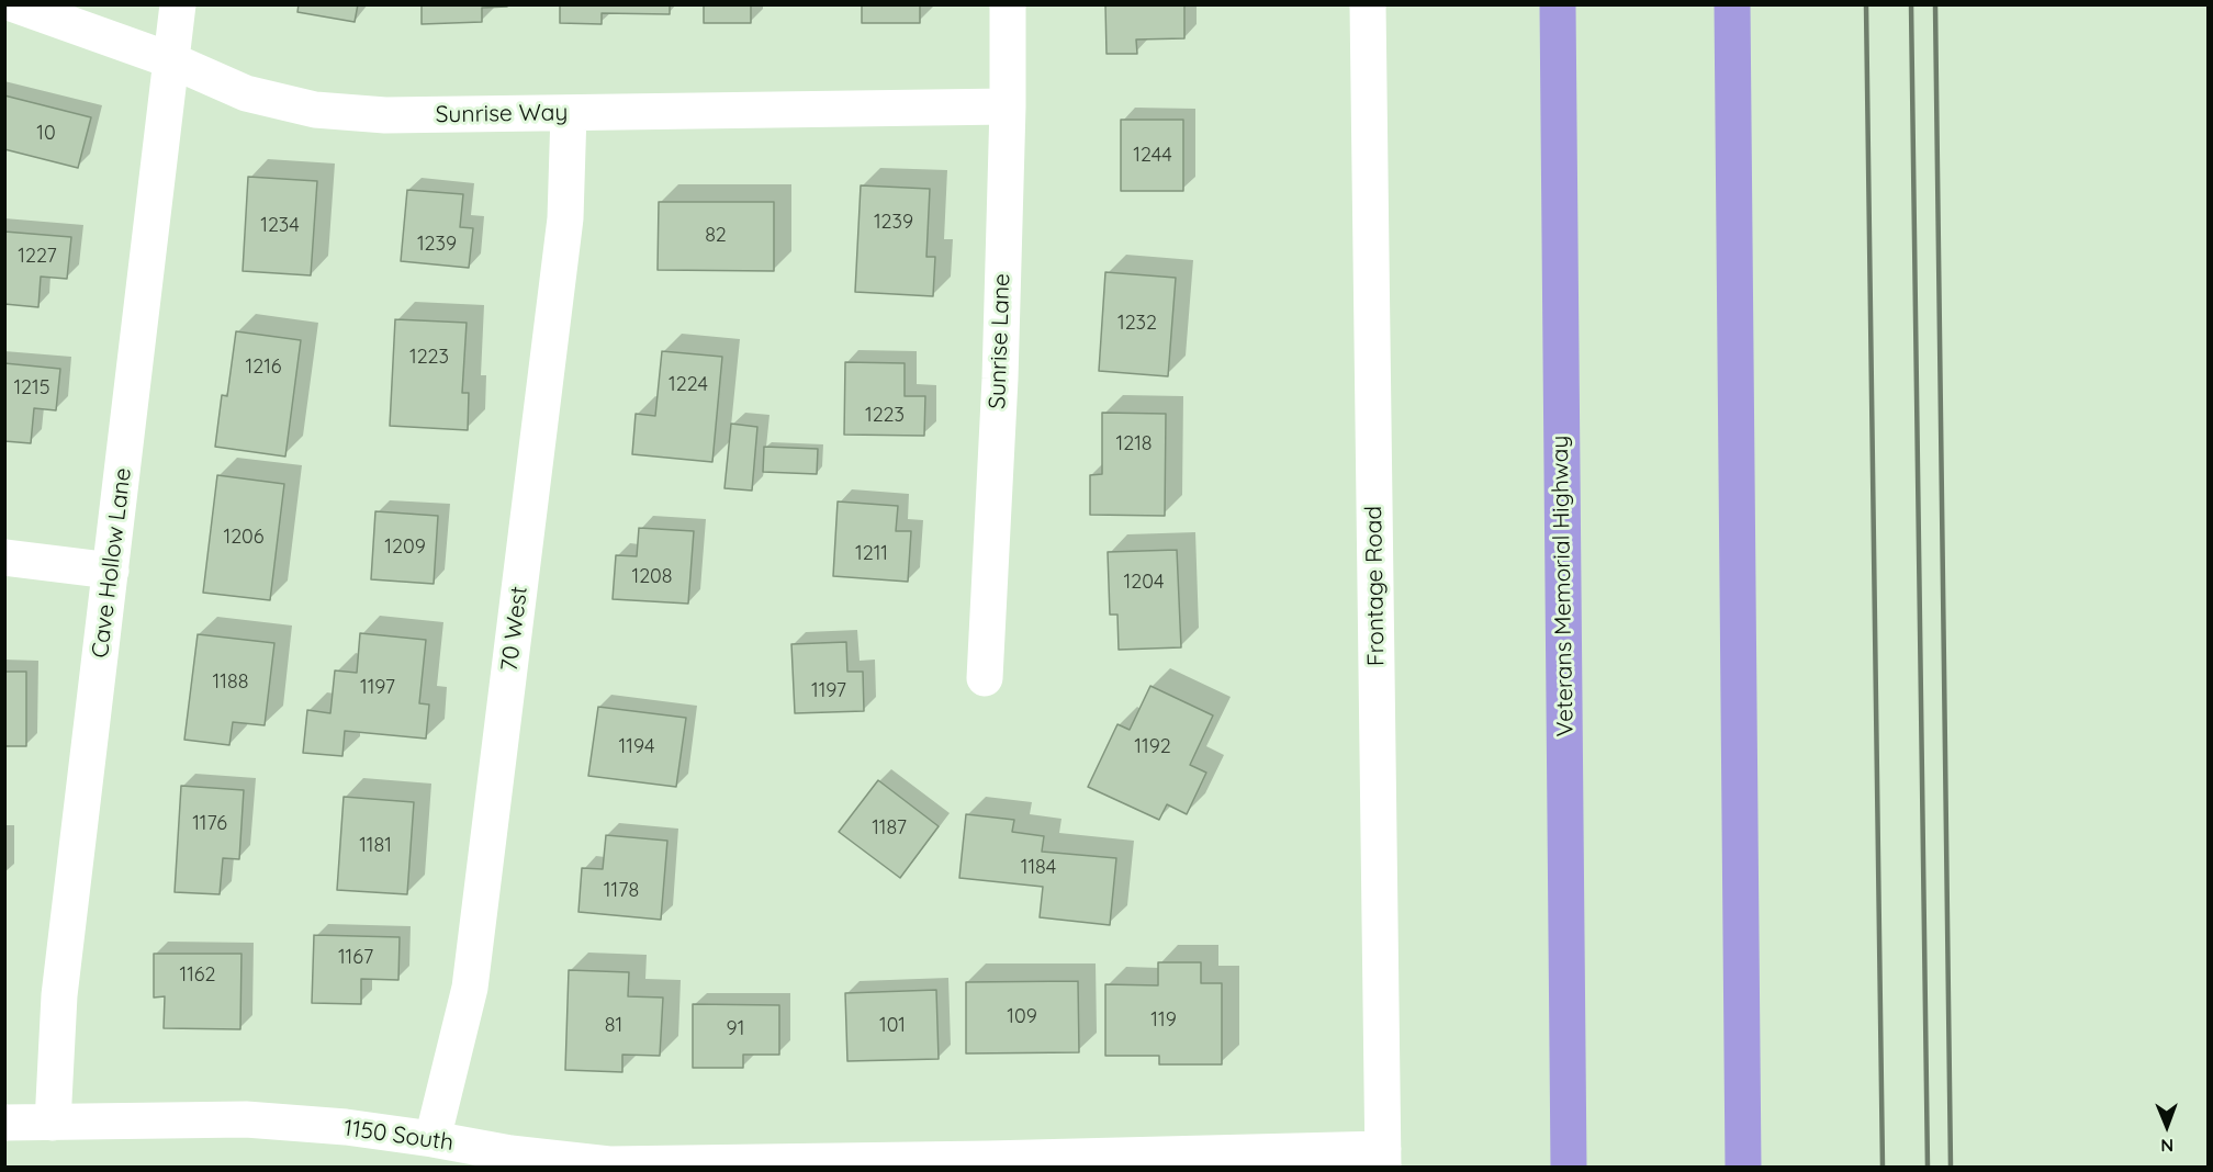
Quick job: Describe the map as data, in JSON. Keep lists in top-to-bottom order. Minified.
{"streets":{"highway":["Veterans Memorial Highway"],"street":["Sunrise Way","Sunrise Lane","Cave Hollow Lane","Frontage Road","70 West","1150 South"]},"crossings":[["Sunrise Way","Sunrise Lane"],["Sunrise Way","Cave Hollow Lane"],["Sunrise Way","70 West"],["Cave Hollow Lane","1150 South"],["Frontage Road","1150 South"],["70 West","1150 South"]],"house_numbers":["10","1244","1239","1234","82","1239","1227","1232","1223","1216","1224","1215","1223","1218","1206","1209","1211","1208","1204","1188","1197","1197","1194","1192","1176","1187","1181","1184","1178","1167","1162","109","119","81","101","91"],"north":"bottom"}
